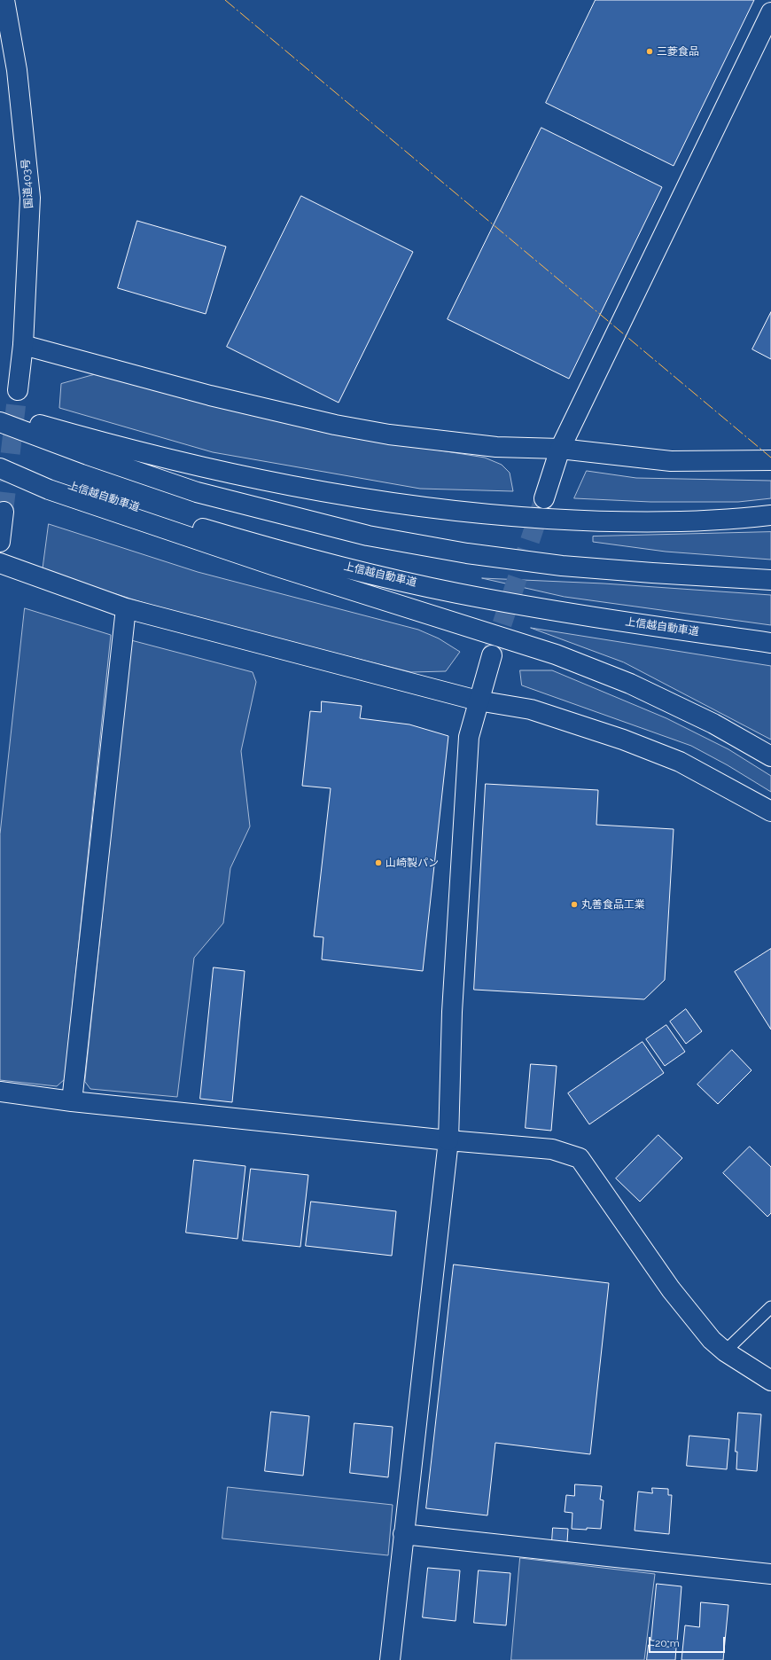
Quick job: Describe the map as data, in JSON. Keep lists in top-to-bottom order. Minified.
{"streets":{"main road":["国道403号","上信越自動車道"]},"places":["三菱食品","山崎製パン","丸善食品工業"],"scale_bar":"20 m"}
